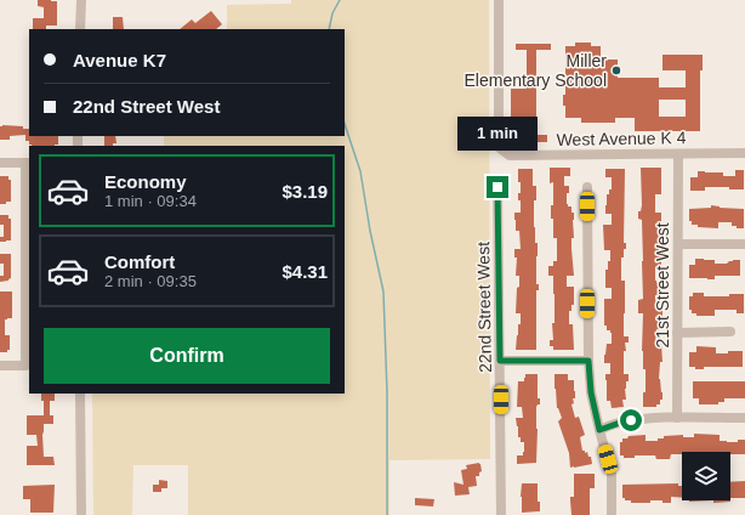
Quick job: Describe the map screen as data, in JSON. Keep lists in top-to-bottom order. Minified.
{"streets":{"street":["West Avenue K 4","21st Street West","22nd Street West"]},"crossings":[["West Avenue K 4","21st Street West"]],"places":["Miller Elementary School"],"page":{"banner":["Avenue K7","22nd Street West"],"bubble":"1 min","list":[{"name":"Economy","note":"1 min · 09:34","value":"$3.19"},{"name":"Comfort","note":"2 min · 09:35","value":"$4.31"}],"buttons":"Confirm"}}
